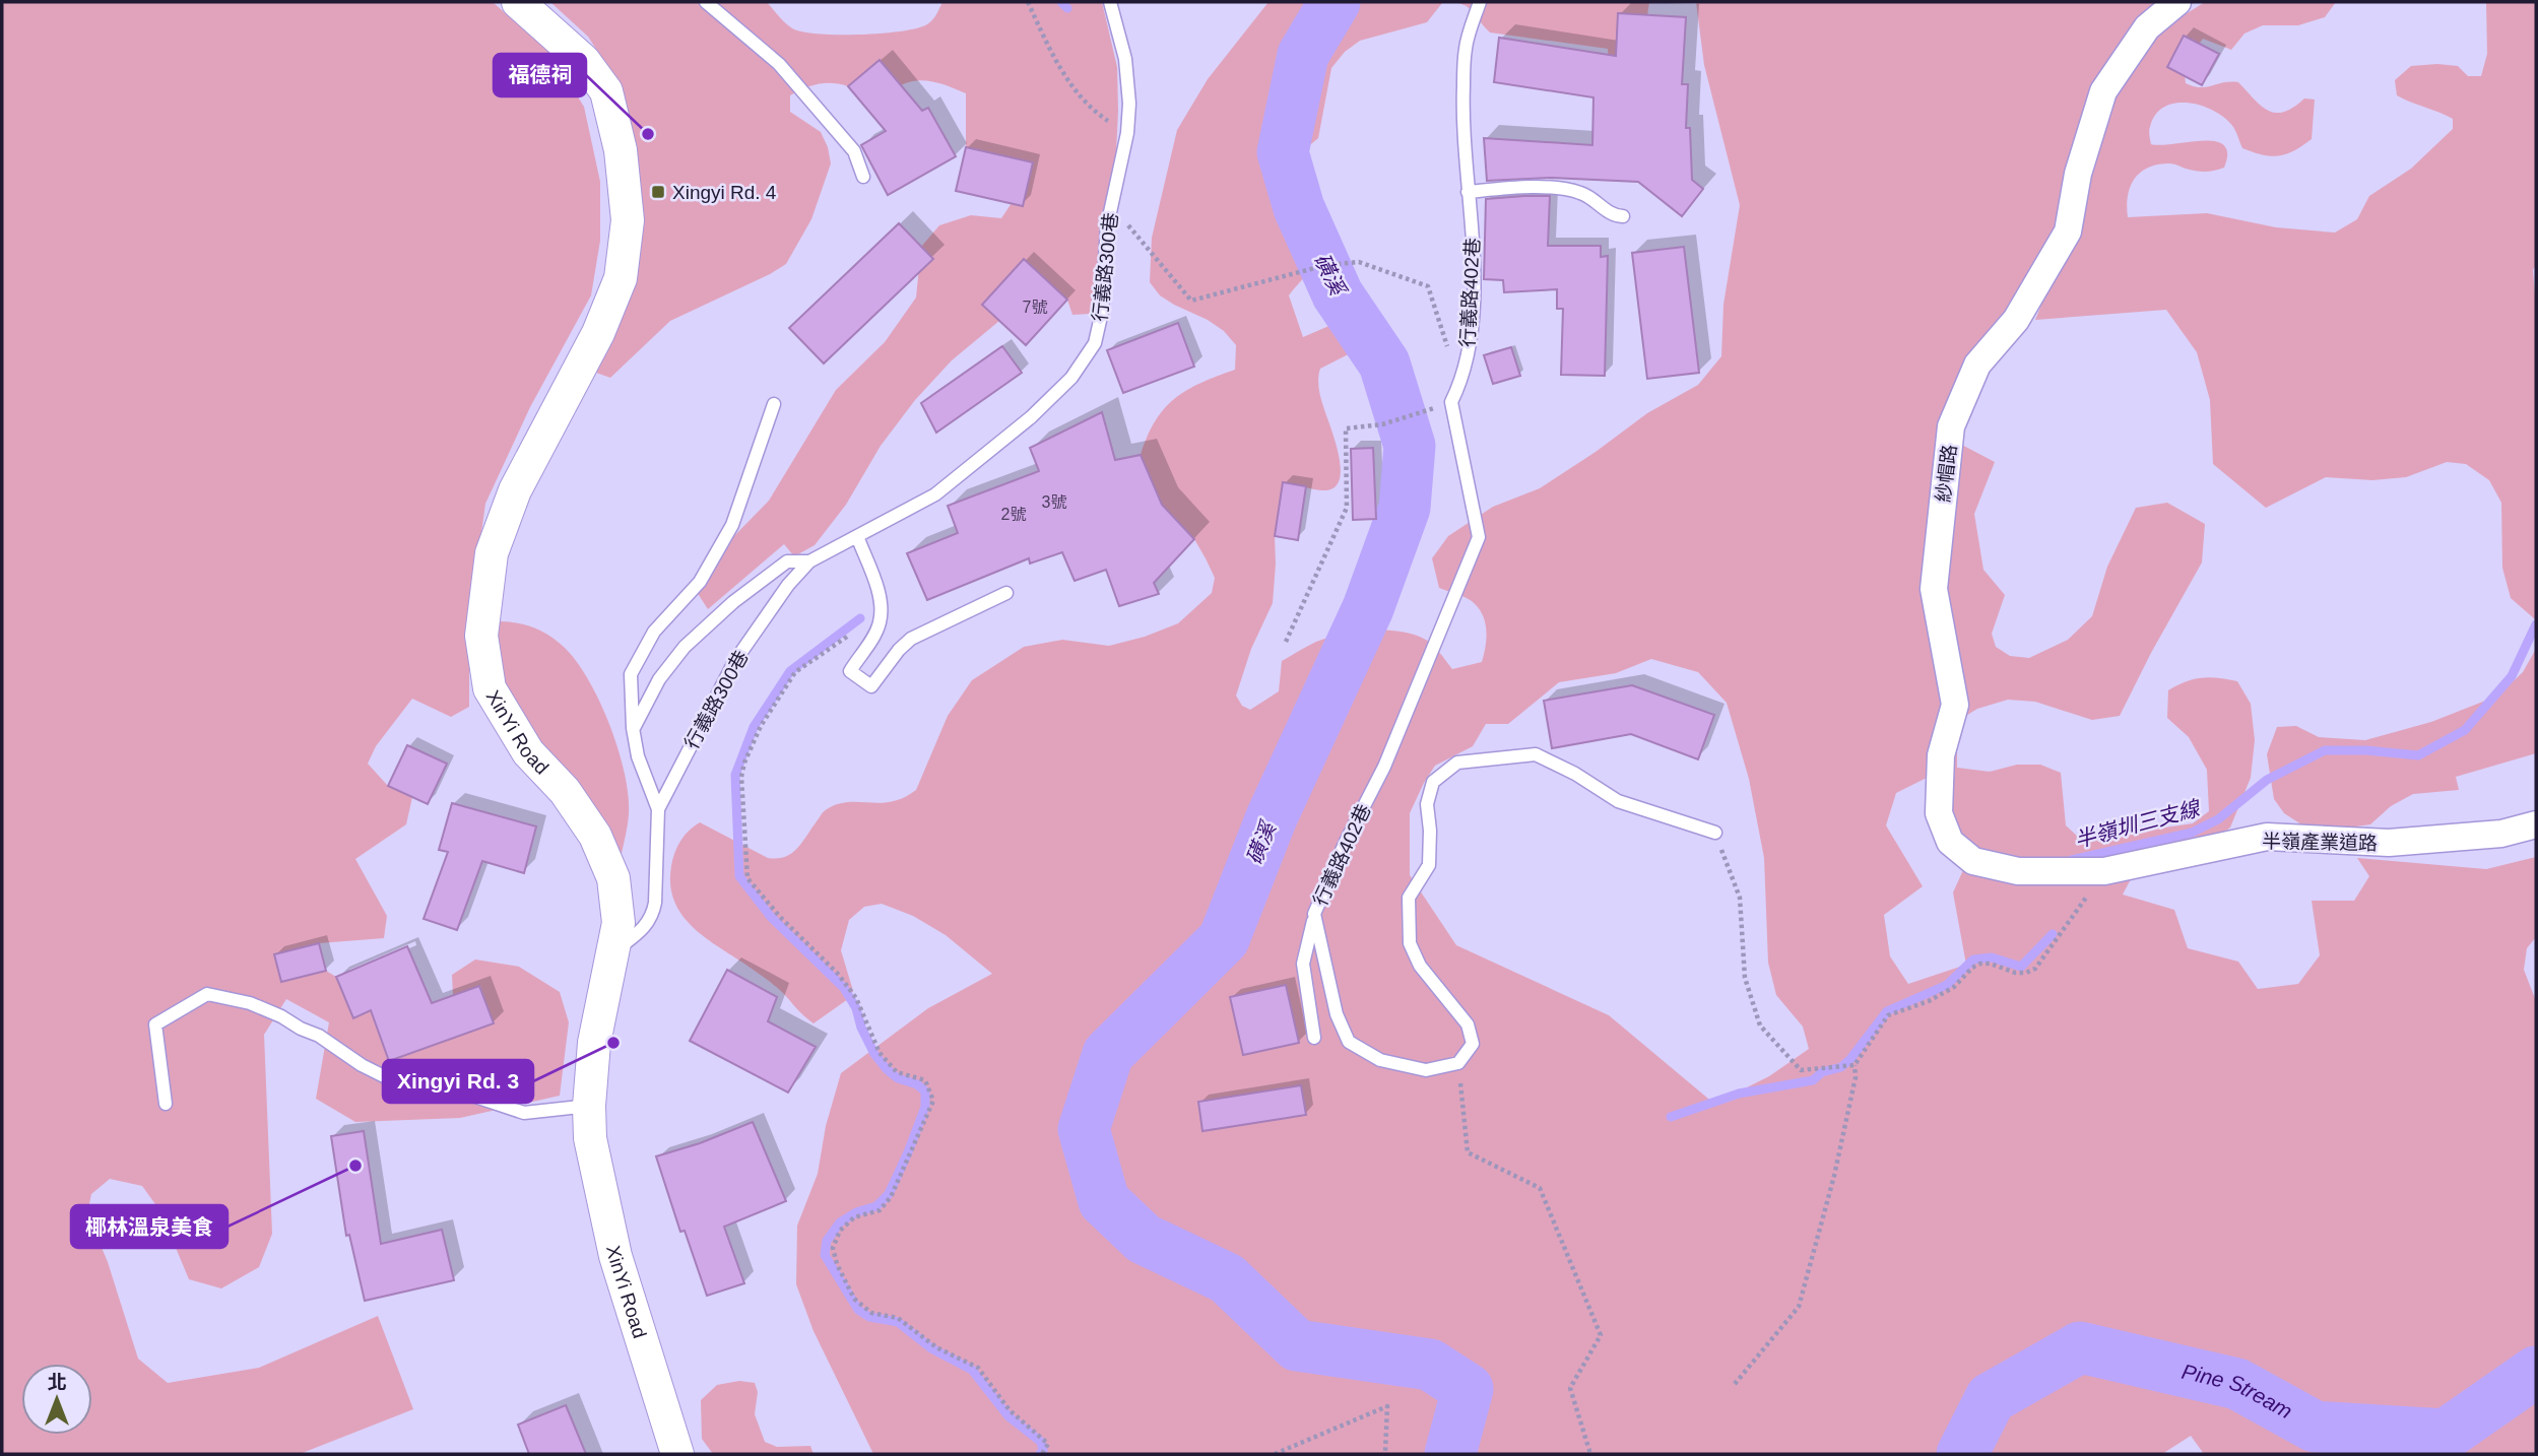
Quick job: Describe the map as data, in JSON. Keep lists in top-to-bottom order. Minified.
{"streets":{"street":["紗帽路","XinYi Road","半嶺產業道路"],"lane":["行義路300巷","行義路402巷"]},"crossings":[["行義路300巷","XinYi Road"],["紗帽路","半嶺產業道路"]],"water":["磺溪","半嶺圳三支線","Pine Stream"],"places":{"other":["福德祠","Xingyi Rd. 3","椰林溫泉美食"],"transit":["Xingyi Rd. 4"]},"house_numbers":["7號","3號","2號"],"north":"top"}
